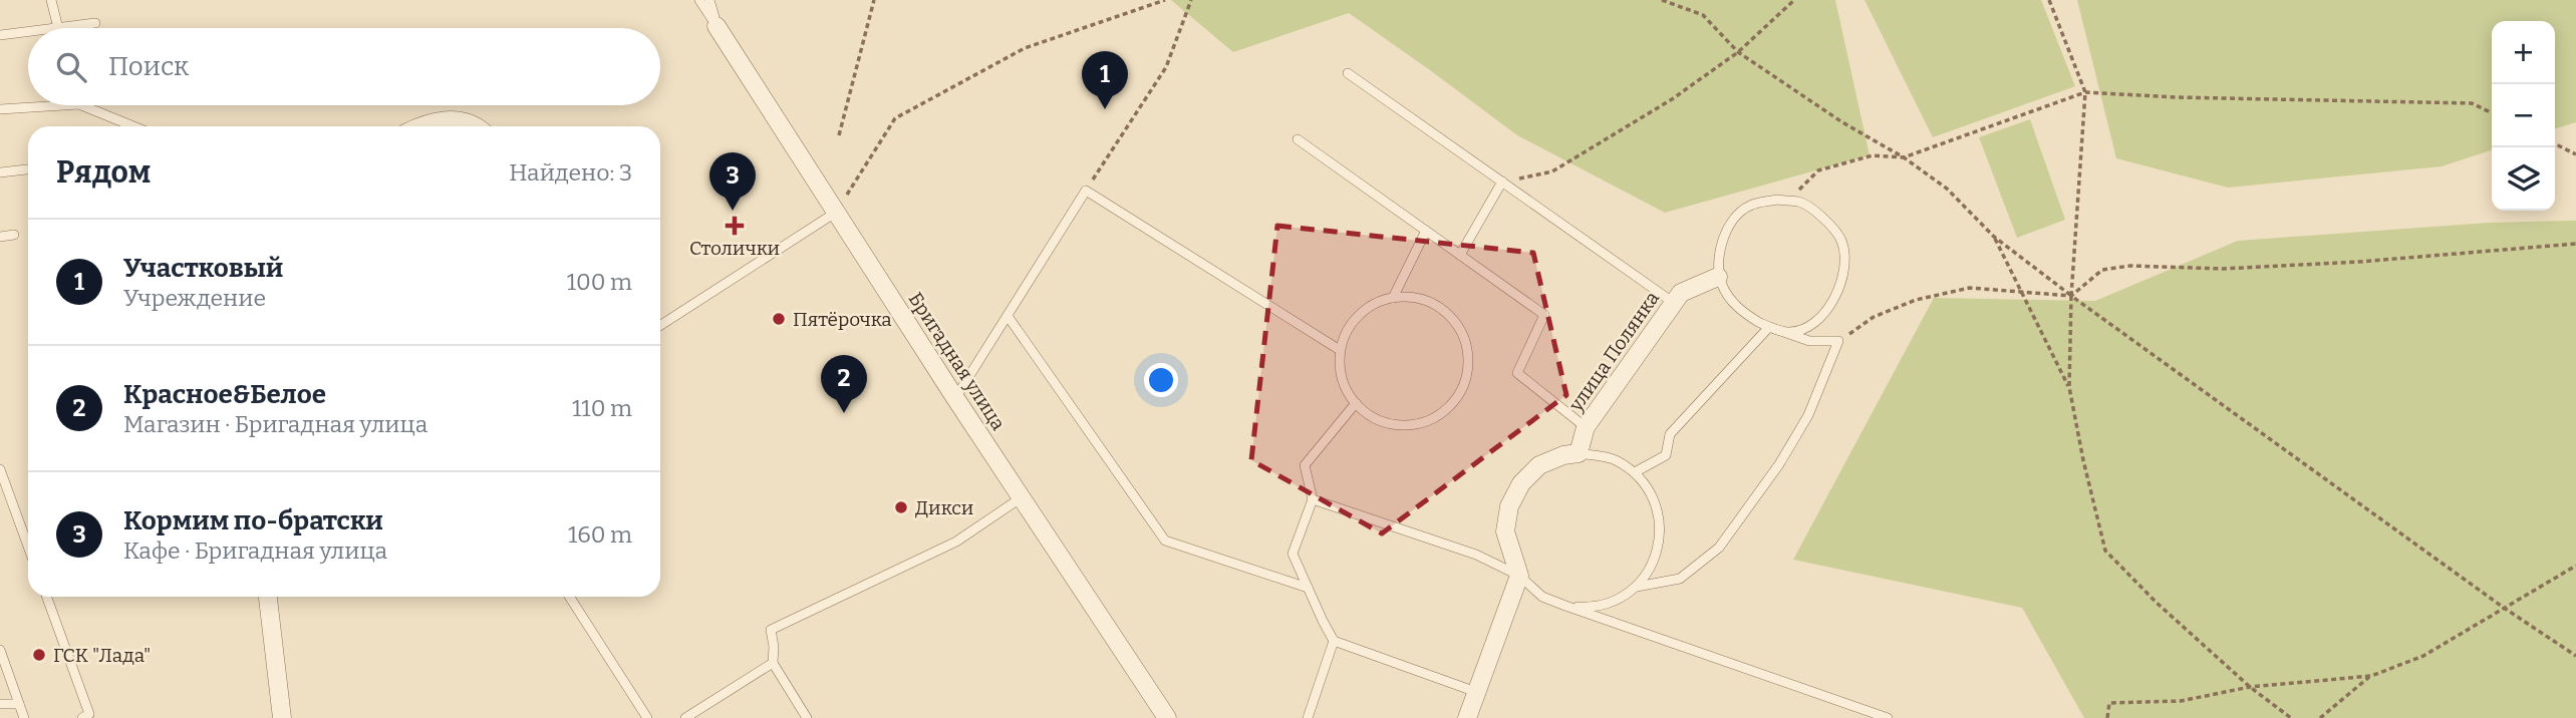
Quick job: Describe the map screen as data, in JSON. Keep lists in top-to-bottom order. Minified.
{"streets":{"street":["улица Полянка","Бригадная улица"]},"places":{"health":["Столички"],"other":["Пятёрочка","Дикси","ГСК \"Лада\""]},"page":{"map_buttons":["+","−"],"search":"Поиск","pins":["1","3","2"],"heading":["Рядом","Найдено: 3"],"list":[{"mark":"1","name":"Участковый","note":"Учреждение","value":"100 m"},{"mark":"2","name":"Красное&Белое","note":"Магазин · Бригадная улица","value":"110 m"},{"mark":"3","name":"Кормим по-братски","note":"Кафе · Бригадная улица","value":"160 m"}]}}
